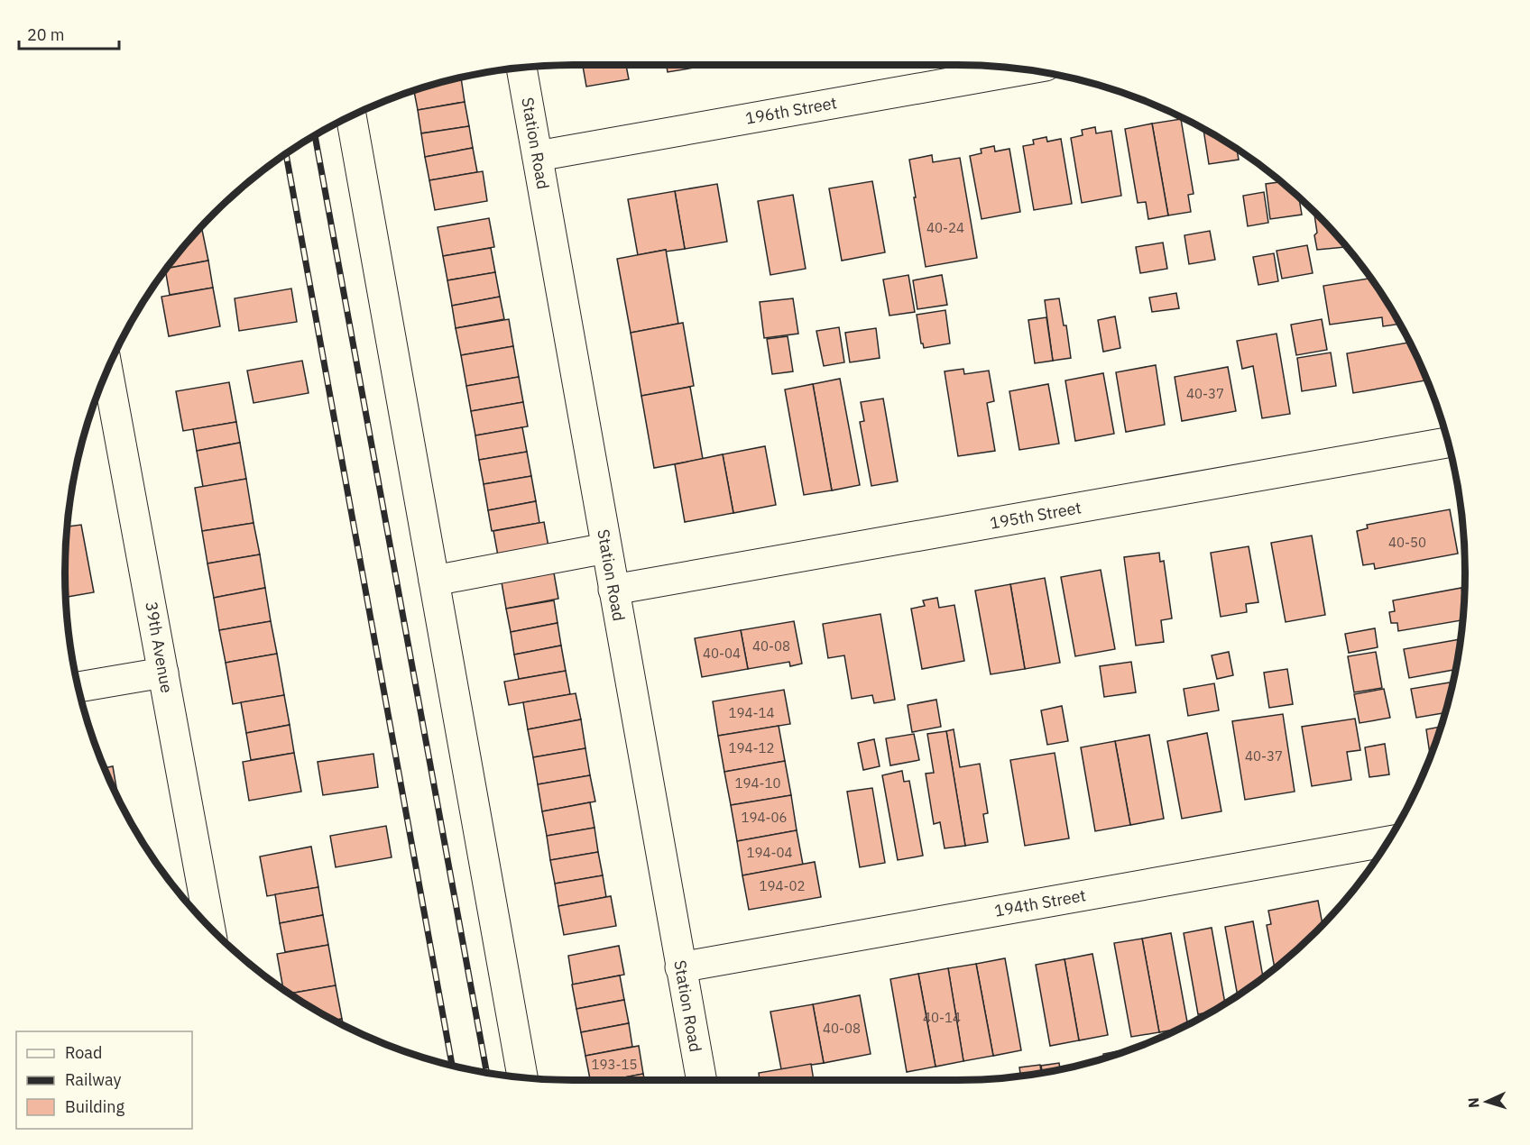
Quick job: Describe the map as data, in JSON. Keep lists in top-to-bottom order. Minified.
{"streets":{"street":["196th Street","Station Road","195th Street","39th Avenue","194th Street"]},"crossings":[["196th Street","Station Road"],["Station Road","195th Street"],["Station Road","194th Street"]],"house_numbers":["40-24","40-37","40-50","40-08","40-04","194-14","194-12","40-37","194-10","194-06","194-04","194-02","40-14","40-08","193-15"],"legend":["Road","Railway","Building"],"scale_bar":"20 m","north":"left"}
